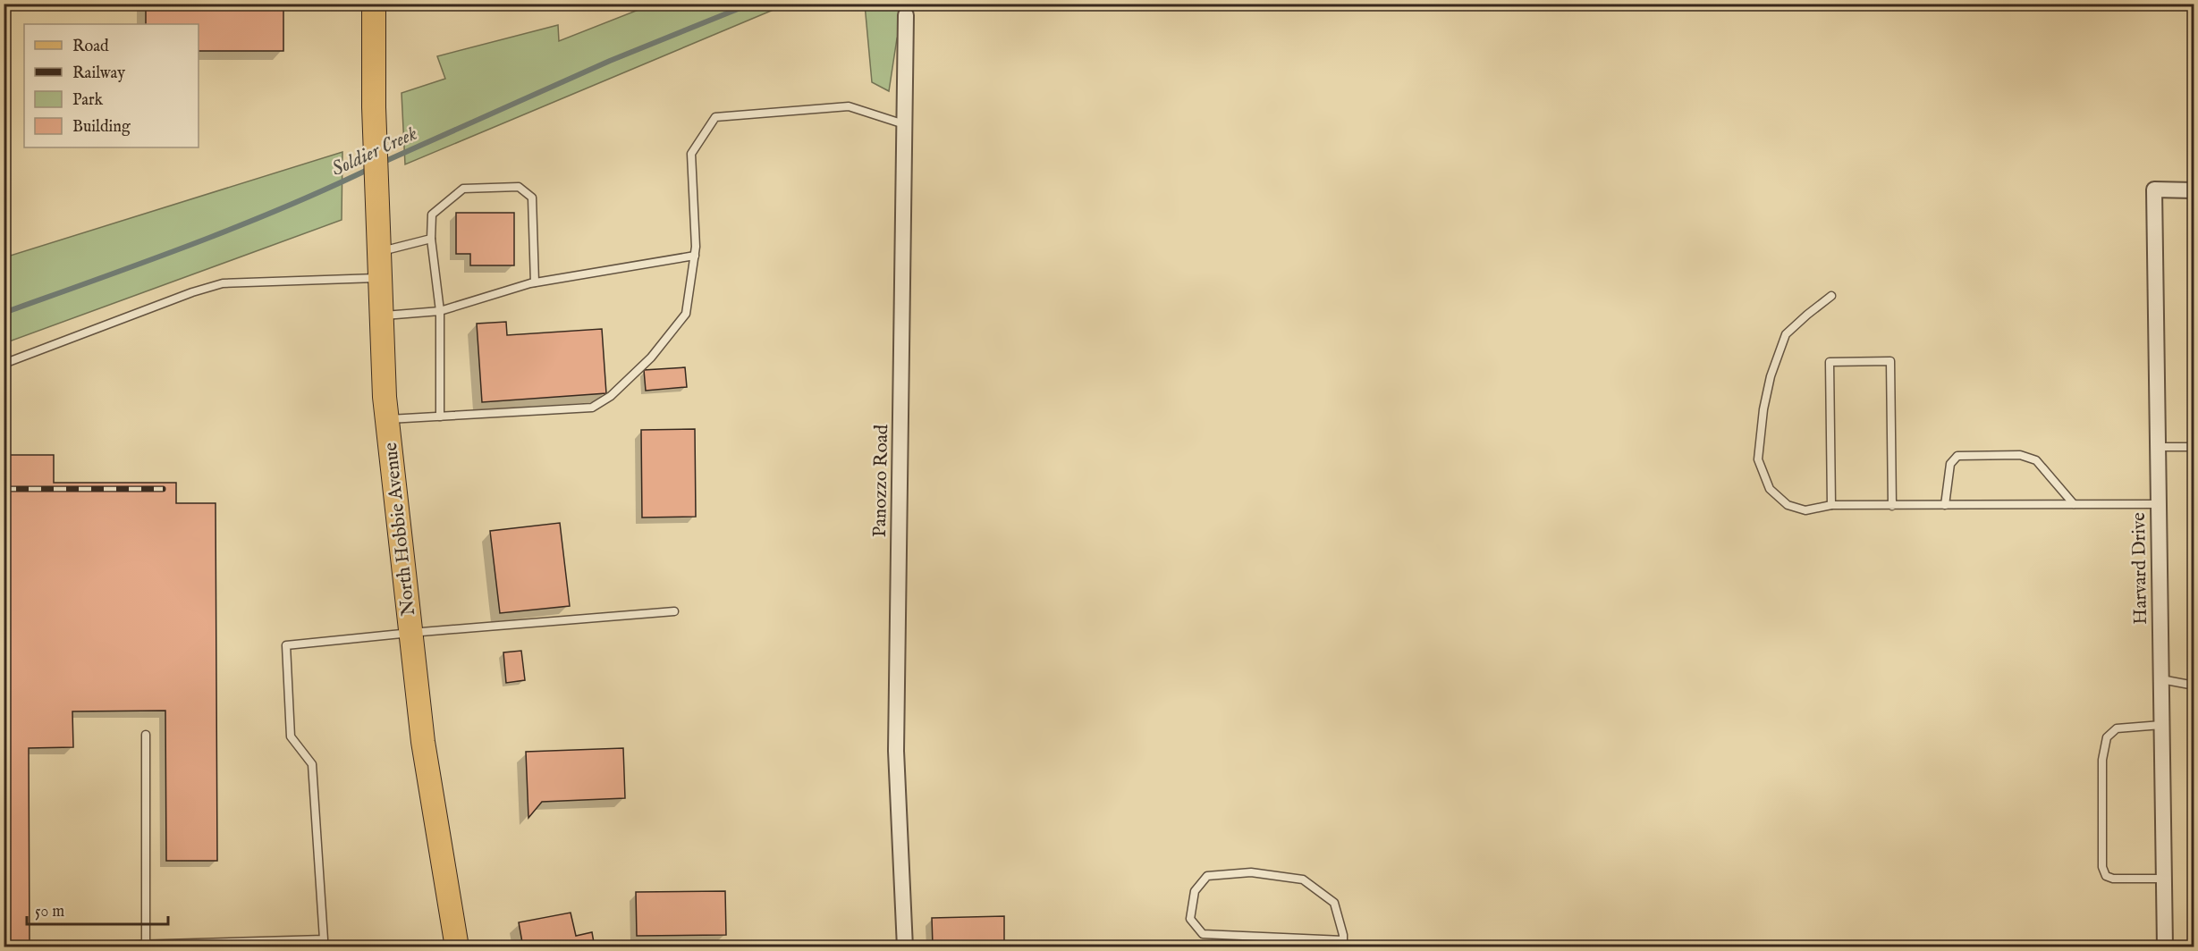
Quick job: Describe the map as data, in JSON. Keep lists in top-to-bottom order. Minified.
{"streets":{"main road":["North Hobbie Avenue"],"street":["Panozzo Road","Harvard Drive"]},"water":["Soldier Creek"],"legend":["Road","Railway","Park","Building"],"scale_bar":"50 m"}
